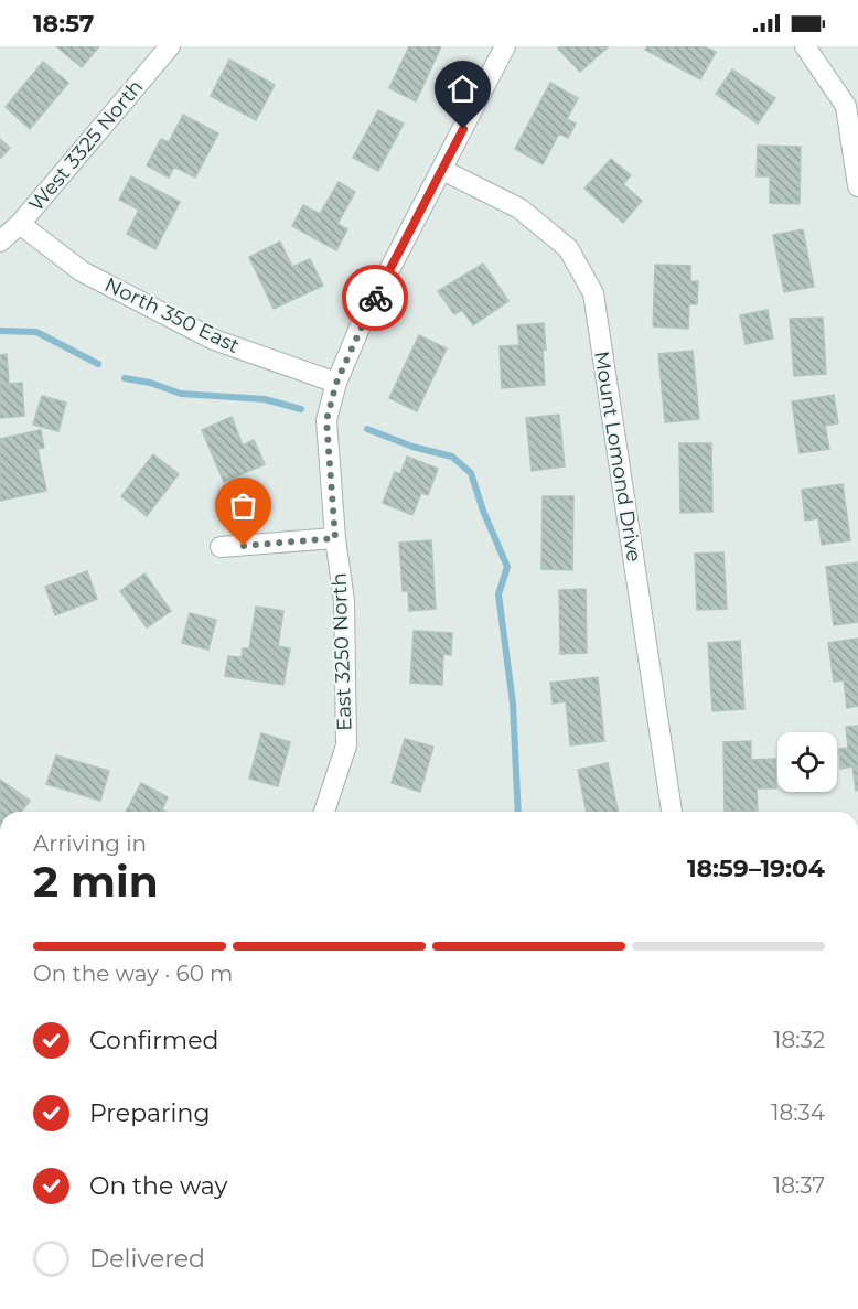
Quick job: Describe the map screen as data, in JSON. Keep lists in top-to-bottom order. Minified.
{"streets":{"street":["West 3325 North","North 350 East","Mount Lomond Drive","East 3250 North"]},"crossings":[["West 3325 North","North 350 East"],["North 350 East","East 3250 North"],["Mount Lomond Drive","East 3250 North"]],"page":{"status":"18:57","heading":["2 min","Arriving in","18:59–19:04"],"bar":"On the way · 60 m","list":[["Confirmed","18:32"],["Preparing","18:34"],["On the way","18:37"],"Delivered"]}}
